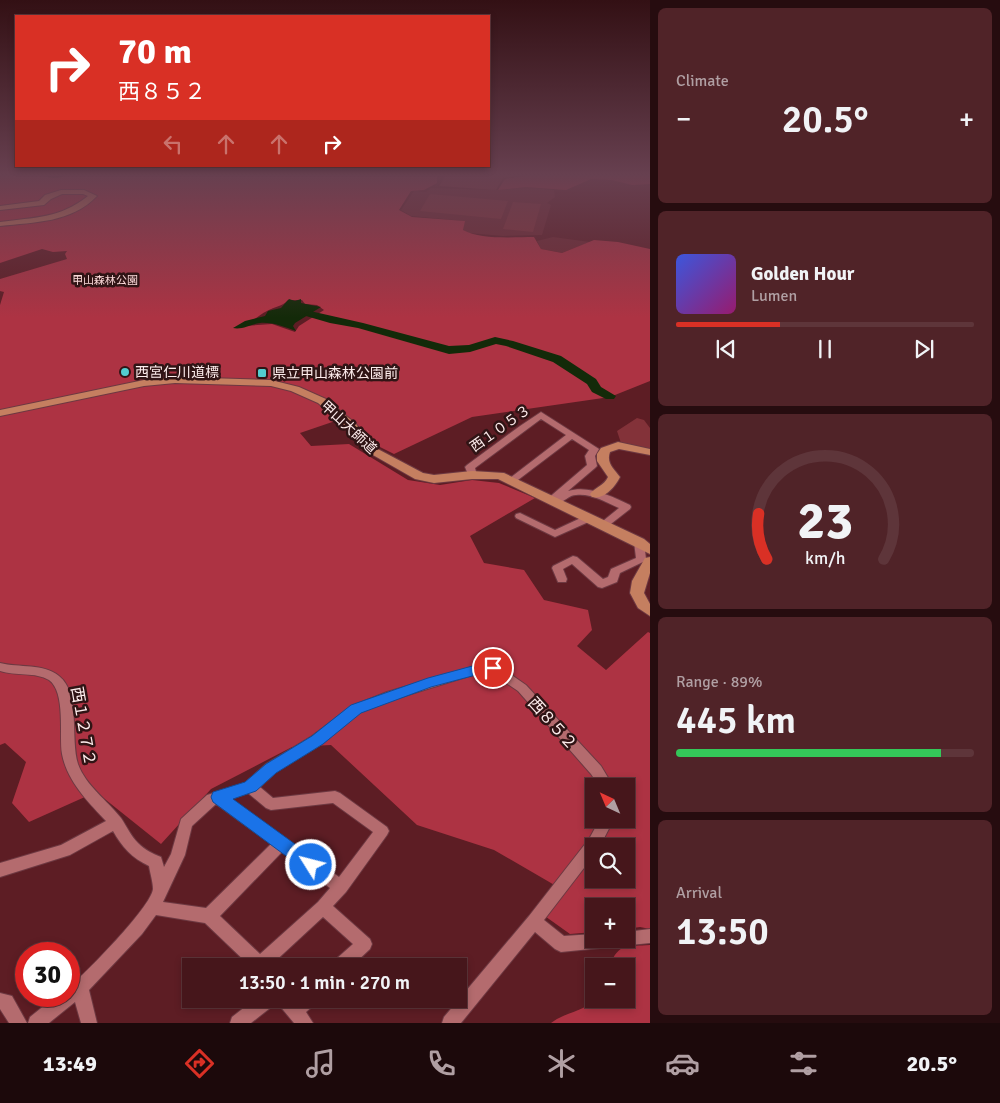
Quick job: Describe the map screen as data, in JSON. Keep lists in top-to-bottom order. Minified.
{"streets":{"street":["甲山大師道","西１０５３","西８５２","西１２７２"]},"crossings":[["甲山大師道","西１０５３"]],"parks":["甲山森林公園"],"places":{"other":["西宮仁川道標"],"transit":["県立甲山森林公園前"]},"north":"top left","page":{"tile":["Climate",["Range · 89%","445 km"],["Arrival","13:50"]],"turn":["70 m","西８５２"],"heat":["−","20.5°","+"],"song":["Golden Hour","Lumen"],"map_buttons":["+","−"],"limit":"30","trip":"13:50 · 1 min · 270 m","tabs":["13:49","20.5°"],"gauge":["23","km/h"]}}
